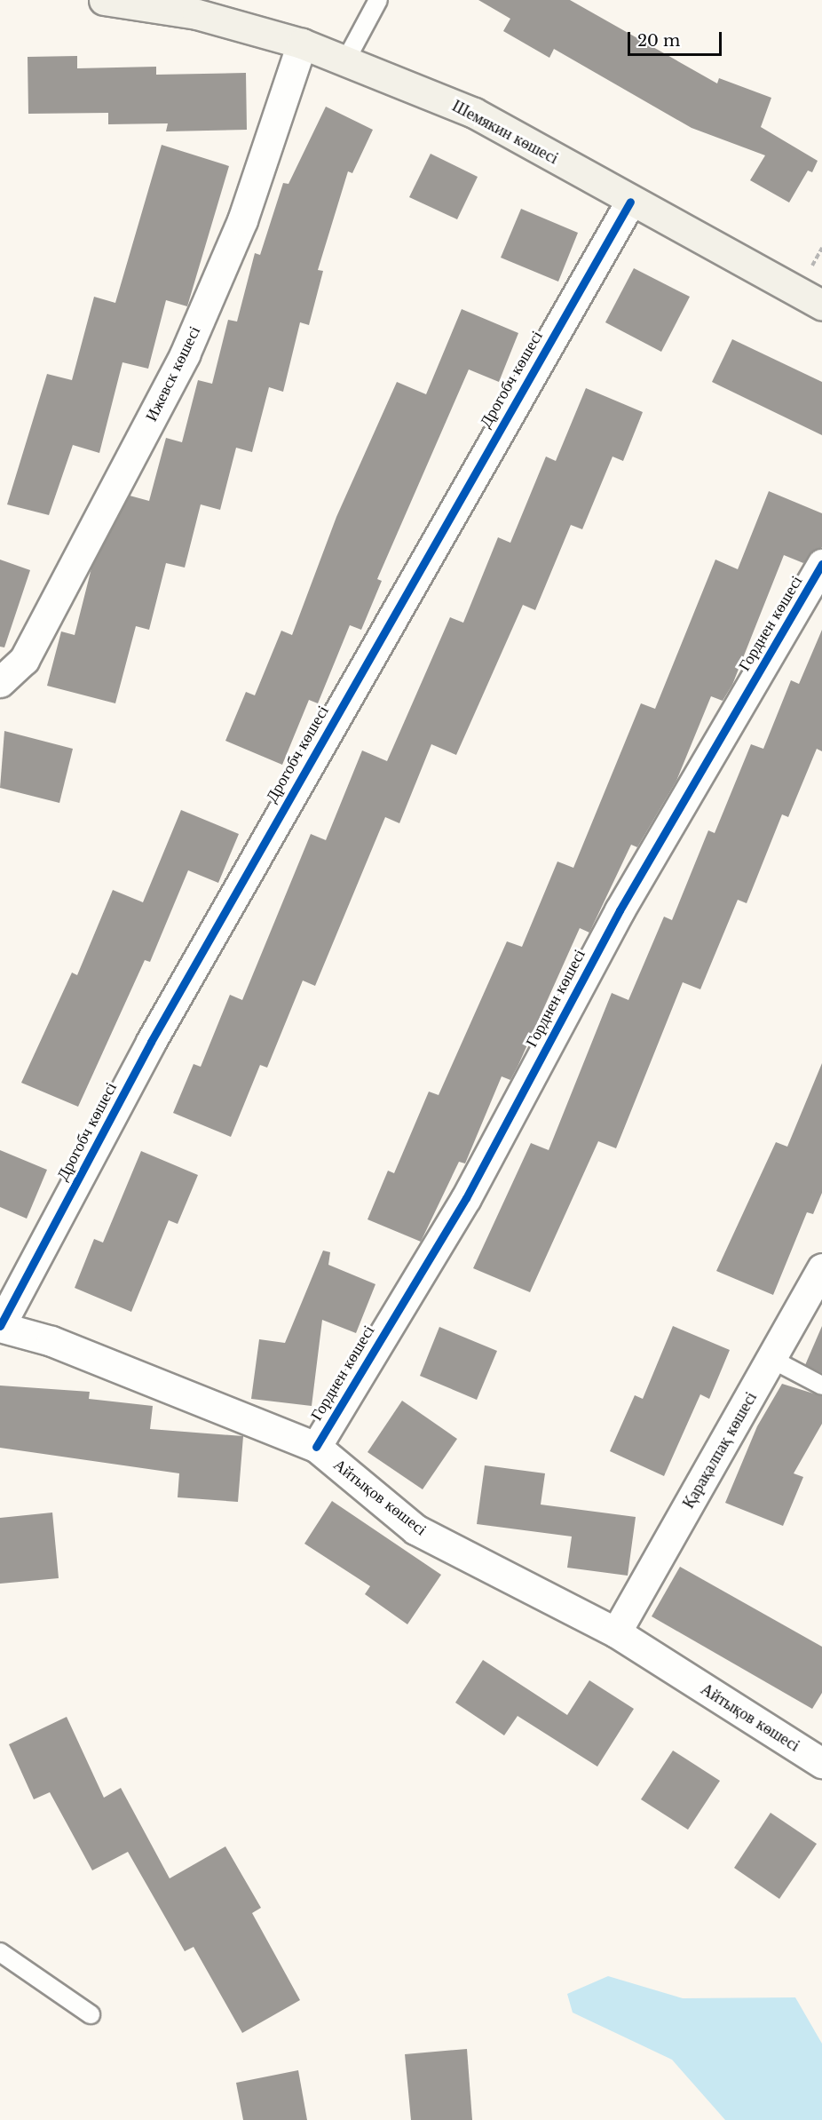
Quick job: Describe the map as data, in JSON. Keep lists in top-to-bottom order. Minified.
{"streets":{"main road":["Шемякин көшесі"],"street":["Ижевск көшесі","Дрогобч көшесі","Горднен көшесі","Қарақалпақ көшесі","Айтықов көшесі"]},"crossings":[["Шемякин көшесі","Ижевск көшесі"],["Шемякин көшесі","Дрогобч көшесі"],["Дрогобч көшесі","Айтықов көшесі"],["Горднен көшесі","Айтықов көшесі"],["Қарақалпақ көшесі","Айтықов көшесі"]],"scale_bar":"20 m"}
